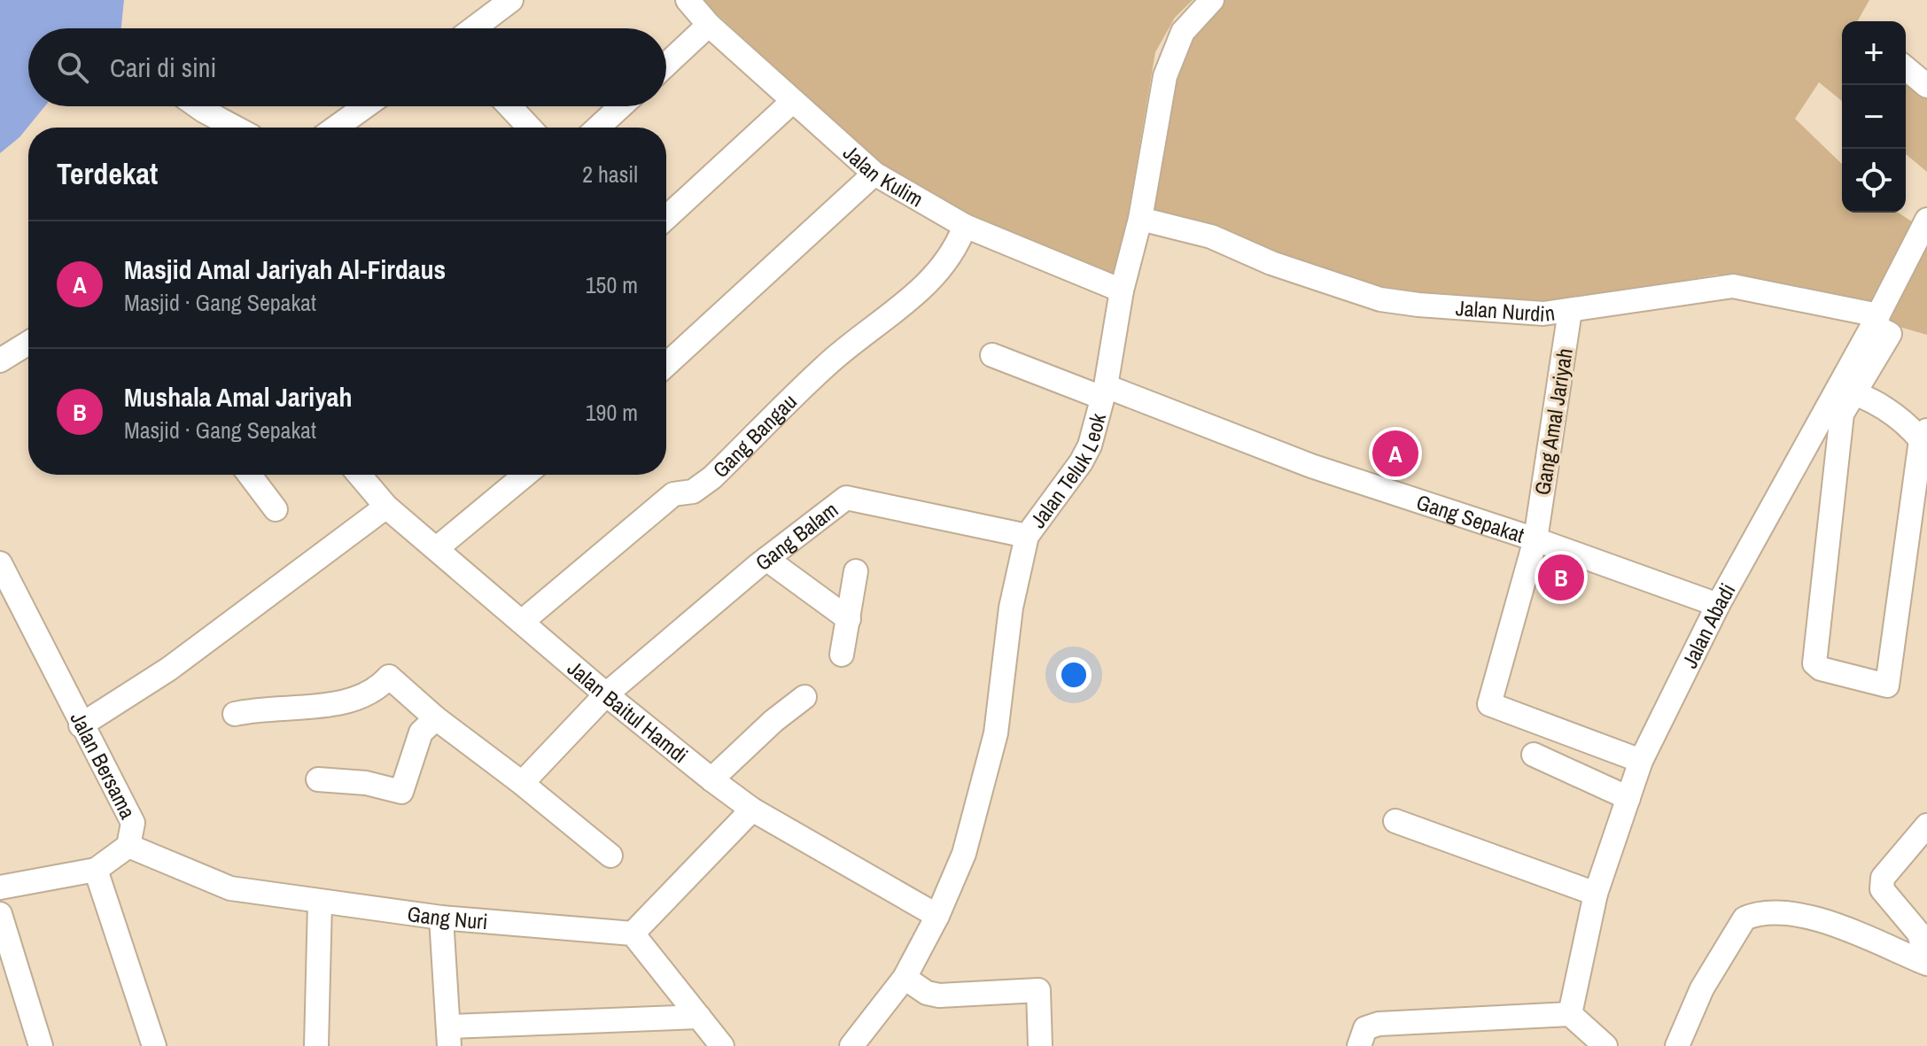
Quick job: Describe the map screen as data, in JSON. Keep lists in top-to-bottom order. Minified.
{"streets":{"street":["Jalan Kulim","Jalan Nurdin","Gang Amal Jariyah","Gang Bangau","Jalan Teluk Leok","Gang Sepakat","Gang Balam","Jalan Abadi","Jalan Baitul Hamdi","Jalan Bersama","Gang Nuri"]},"crossings":[["Jalan Kulim","Gang Bangau"],["Jalan Kulim","Jalan Teluk Leok"],["Jalan Nurdin","Gang Amal Jariyah"],["Jalan Nurdin","Jalan Teluk Leok"],["Jalan Nurdin","Jalan Abadi"],["Gang Amal Jariyah","Gang Sepakat"],["Gang Amal Jariyah","Jalan Abadi"],["Gang Bangau","Jalan Baitul Hamdi"],["Jalan Teluk Leok","Gang Sepakat"],["Jalan Teluk Leok","Gang Balam"],["Jalan Teluk Leok","Jalan Baitul Hamdi"],["Gang Sepakat","Jalan Abadi"],["Gang Balam","Jalan Baitul Hamdi"],["Jalan Bersama","Gang Nuri"]],"page":{"map_buttons":["+","−"],"search":"Cari di sini","heading":["Terdekat","2 hasil"],"list":[{"mark":"A","name":"Masjid Amal Jariyah Al-Firdaus","note":"Masjid · Gang Sepakat","value":"150 m"},{"mark":"B","name":"Mushala Amal Jariyah","note":"Masjid · Gang Sepakat","value":"190 m"}],"pins":["A","B"]}}
